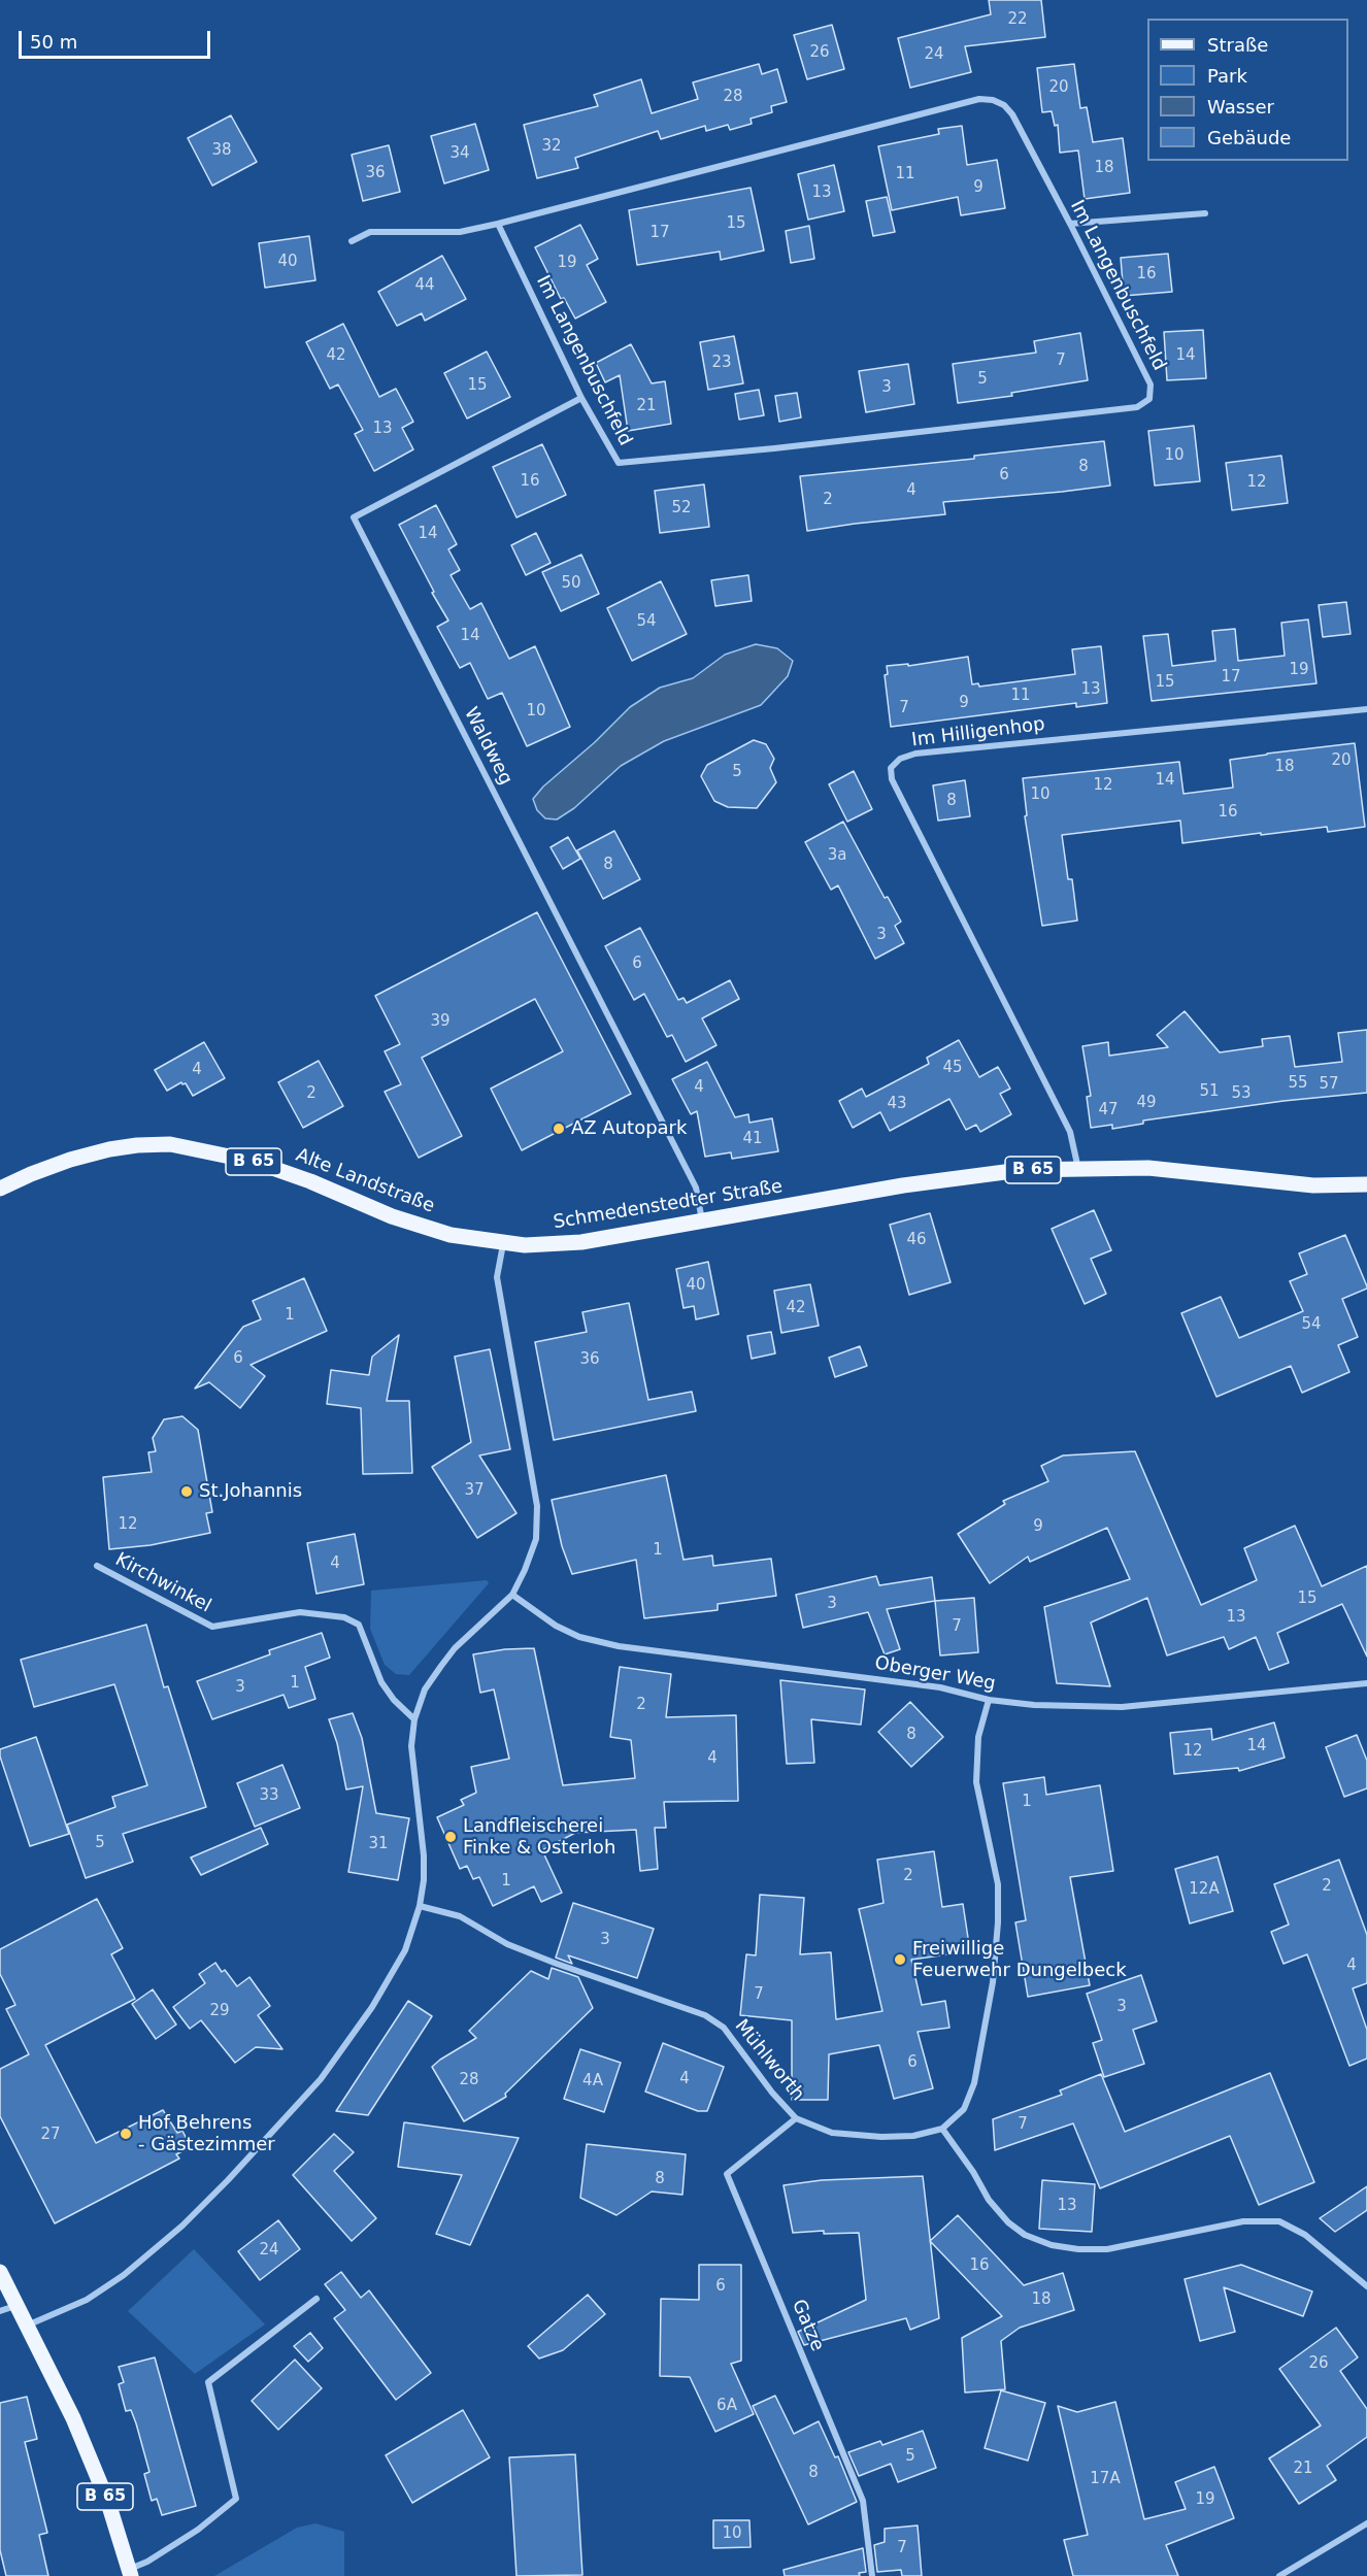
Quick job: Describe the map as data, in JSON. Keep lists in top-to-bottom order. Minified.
{"streets":{"main road":["B 65","Alte Landstraße","Schmedenstedter Straße"],"street":["Im Langenbuschfeld","Im Hilligenhop","Waldweg","Kirchwinkel","Oberger Weg","Mühlworth","Gatze"]},"crossings":[["Im Langenbuschfeld","Waldweg"],["Im Hilligenhop","Schmedenstedter Straße"],["Waldweg","Schmedenstedter Straße"],["Alte Landstraße","Schmedenstedter Straße"],["Mühlworth","Gatze"]],"places":["AZ Autopark","St.Johannis","Landfleischerei Finke & Osterloh","Freiwillige Feuerwehr Dungelbeck","Hof Behrens - Gästezimmer"],"house_numbers":["22","26","24","20","28","32","38","34","18","36","11","9","13","15","17","40","19","16","44","42","14","7","23","5","15","3","21","13","10","8","6","16","12","4","2","52","14","50","54","14","19","17","15","13","11","9","7","10","20","18","5","14","12","10","8","16","3a","8","3","6","39","45","4","55","57","4","51","2","53","49","43","47","41","46","40","42","1","54","6","36","37","12","9","1","4","15","3","13","7","1","3","2","8","14","12","4","33","1","5","31","2","1","2","12A","3","4","7","3","29","6","4","28","4A","7","27","8","13","24","16","6","18","26","6A","5","21","8","17A","19","10","7"],"legend":["Straße","Park","Wasser","Gebäude"],"scale_bar":"50 m"}
